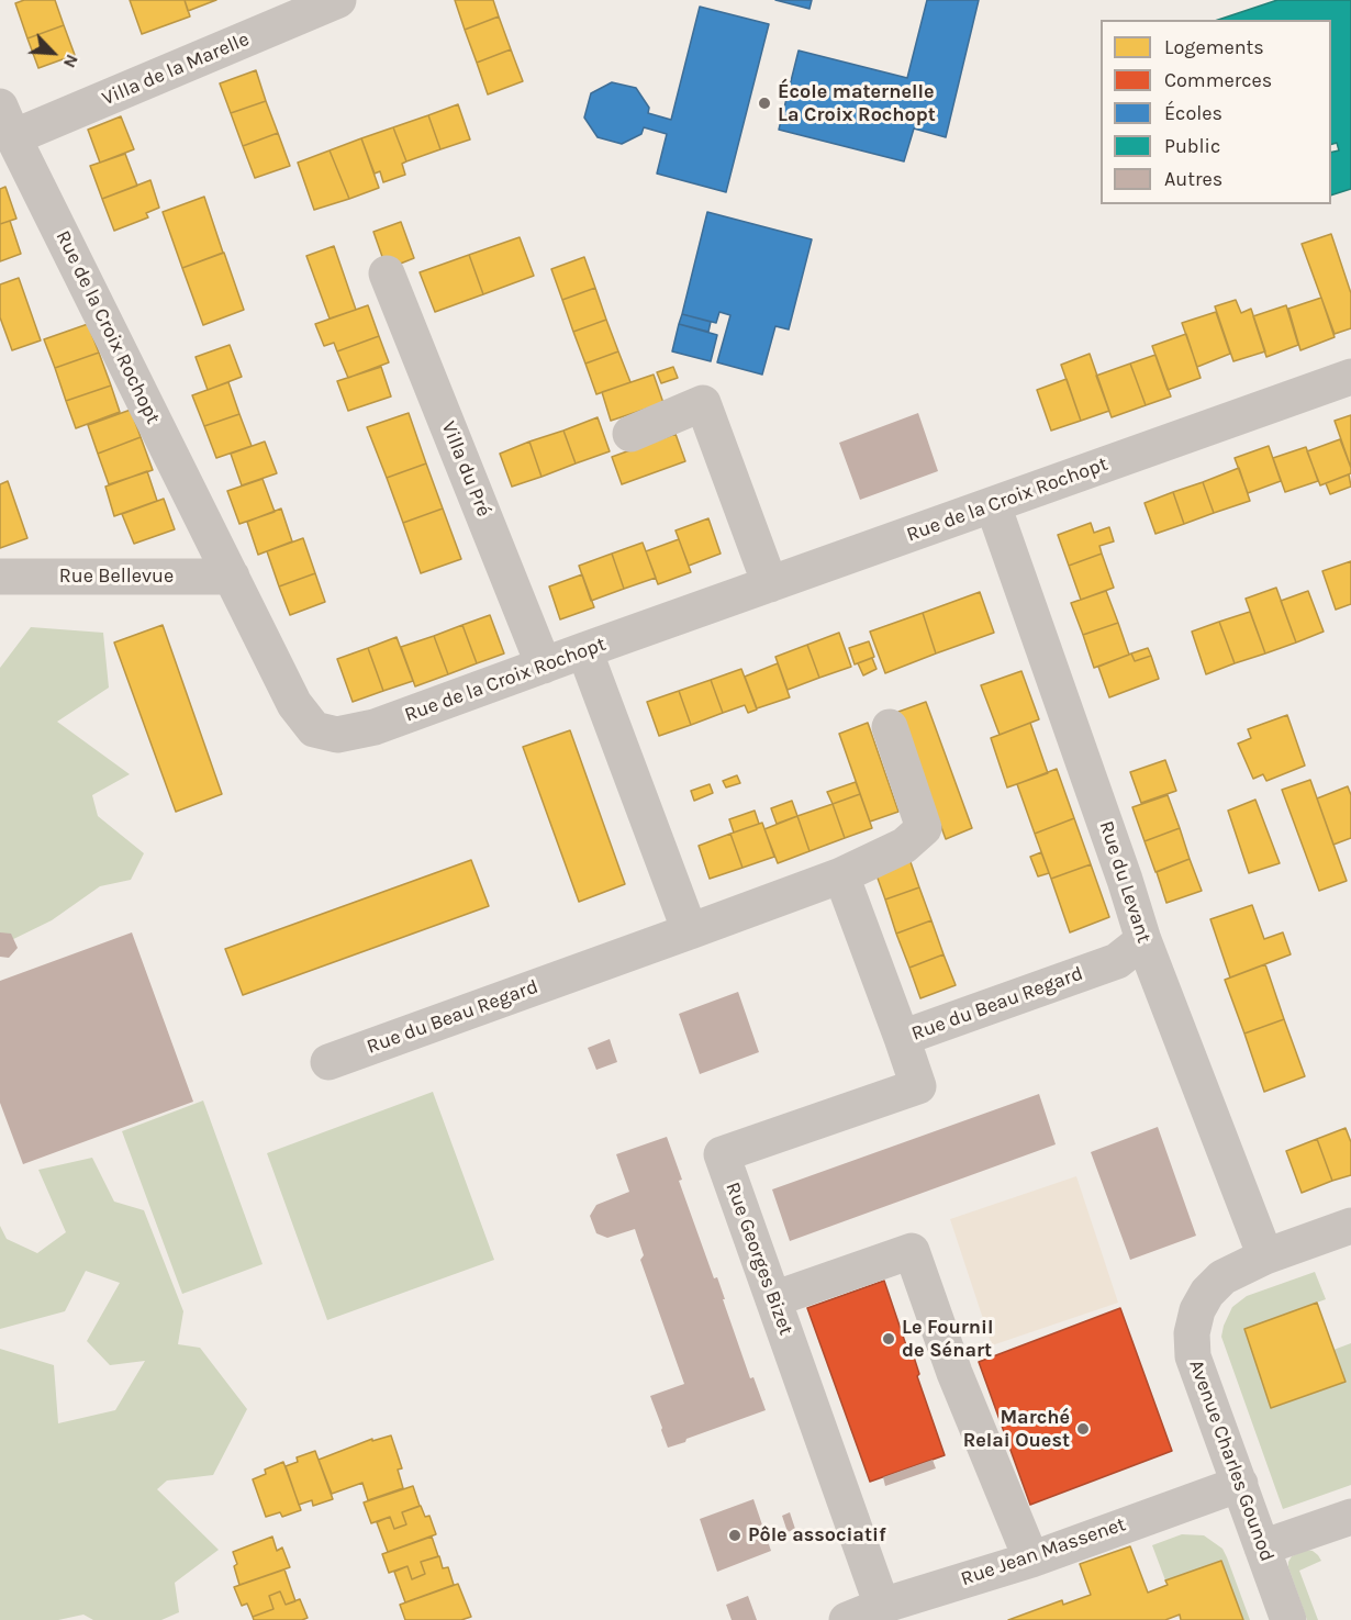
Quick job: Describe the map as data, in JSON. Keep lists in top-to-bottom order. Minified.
{"streets":{"street":["Villa de la Marelle","Rue de la Croix Rochopt","Villa du Pré","Rue Bellevue","Rue du Levant","Rue du Beau Regard","Rue Georges Bizet","Avenue Charles Gounod","Rue Jean Massenet"]},"crossings":[["Villa de la Marelle","Rue de la Croix Rochopt"],["Rue de la Croix Rochopt","Villa du Pré"],["Rue de la Croix Rochopt","Rue Bellevue"],["Rue de la Croix Rochopt","Rue du Levant"],["Rue du Levant","Rue du Beau Regard"],["Rue du Levant","Avenue Charles Gounod"],["Rue du Beau Regard","Rue Georges Bizet"],["Rue Georges Bizet","Rue Jean Massenet"],["Avenue Charles Gounod","Rue Jean Massenet"]],"places":["École maternelle La Croix Rochopt","Le Fournil de Sénart","Marché Relai Ouest","Pôle associatif"],"legend":["Logements","Commerces","Écoles","Public","Autres"],"north":"bottom right"}
